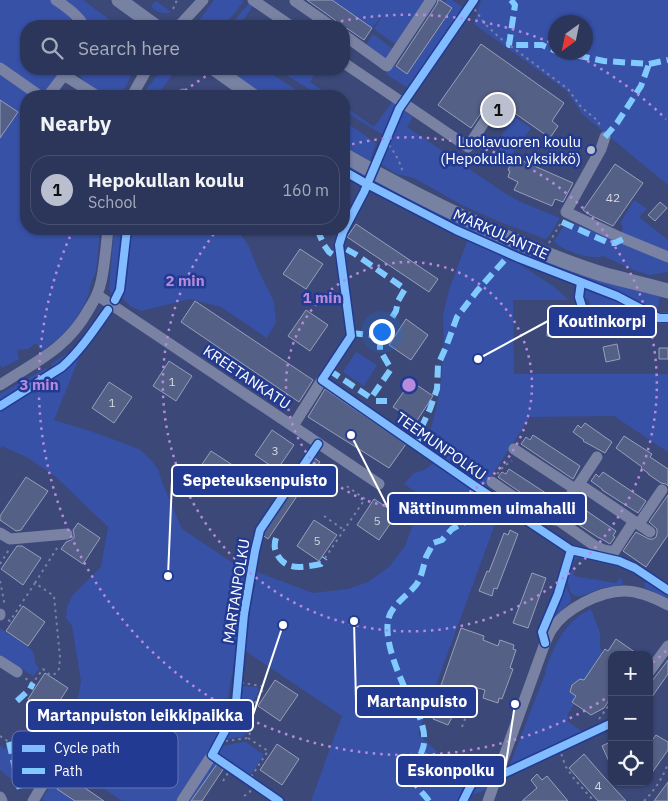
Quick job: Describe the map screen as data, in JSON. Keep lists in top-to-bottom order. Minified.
{"streets":{"main road":["MARKULANTIE"],"street":["KREETANKATU"],"cycle path":["TEEMUNPOLKU","MARTANPOLKU"]},"places":["Luolavuoren koulu (Hepokullan yksikkö)","Koutinkorpi","Nättinummen uimahalli","Sepeteuksenpuisto","Martanpuisto","Martanpuiston leikkipaikka","Eskonpolku"],"house_numbers":["42","1","1","3","5","5","4"],"legend":["Cycle path","Path"],"north":"bottom left","page":{"search":"Search here","heading":"Nearby","pins":"1","list":[{"mark":"1","name":"Hepokullan koulu","note":"School","value":"160 m"}],"map_buttons":["+","−"]},"rings":["2 min","1 min","3 min"]}
